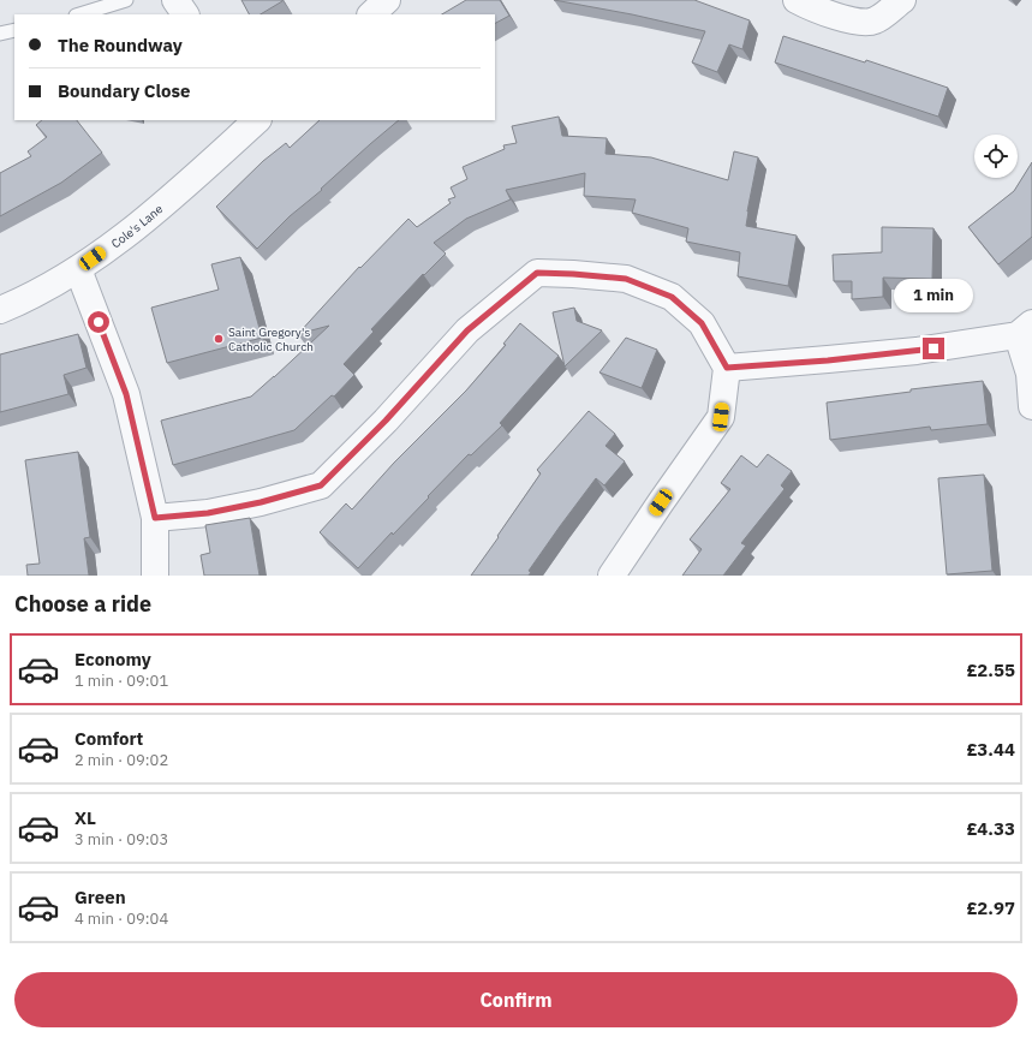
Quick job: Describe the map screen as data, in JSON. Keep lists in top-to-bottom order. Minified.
{"streets":{"street":["Cole's Lane"]},"places":["Saint Gregory's Catholic Church"],"page":{"banner":["The Roundway","Boundary Close"],"bubble":"1 min","heading":"Choose a ride","list":[{"name":"Economy","note":"1 min · 09:01","value":"£2.55"},{"name":"Comfort","note":"2 min · 09:02","value":"£3.44"},{"name":"XL","note":"3 min · 09:03","value":"£4.33"},{"name":"Green","note":"4 min · 09:04","value":"£2.97"}],"buttons":"Confirm"}}
